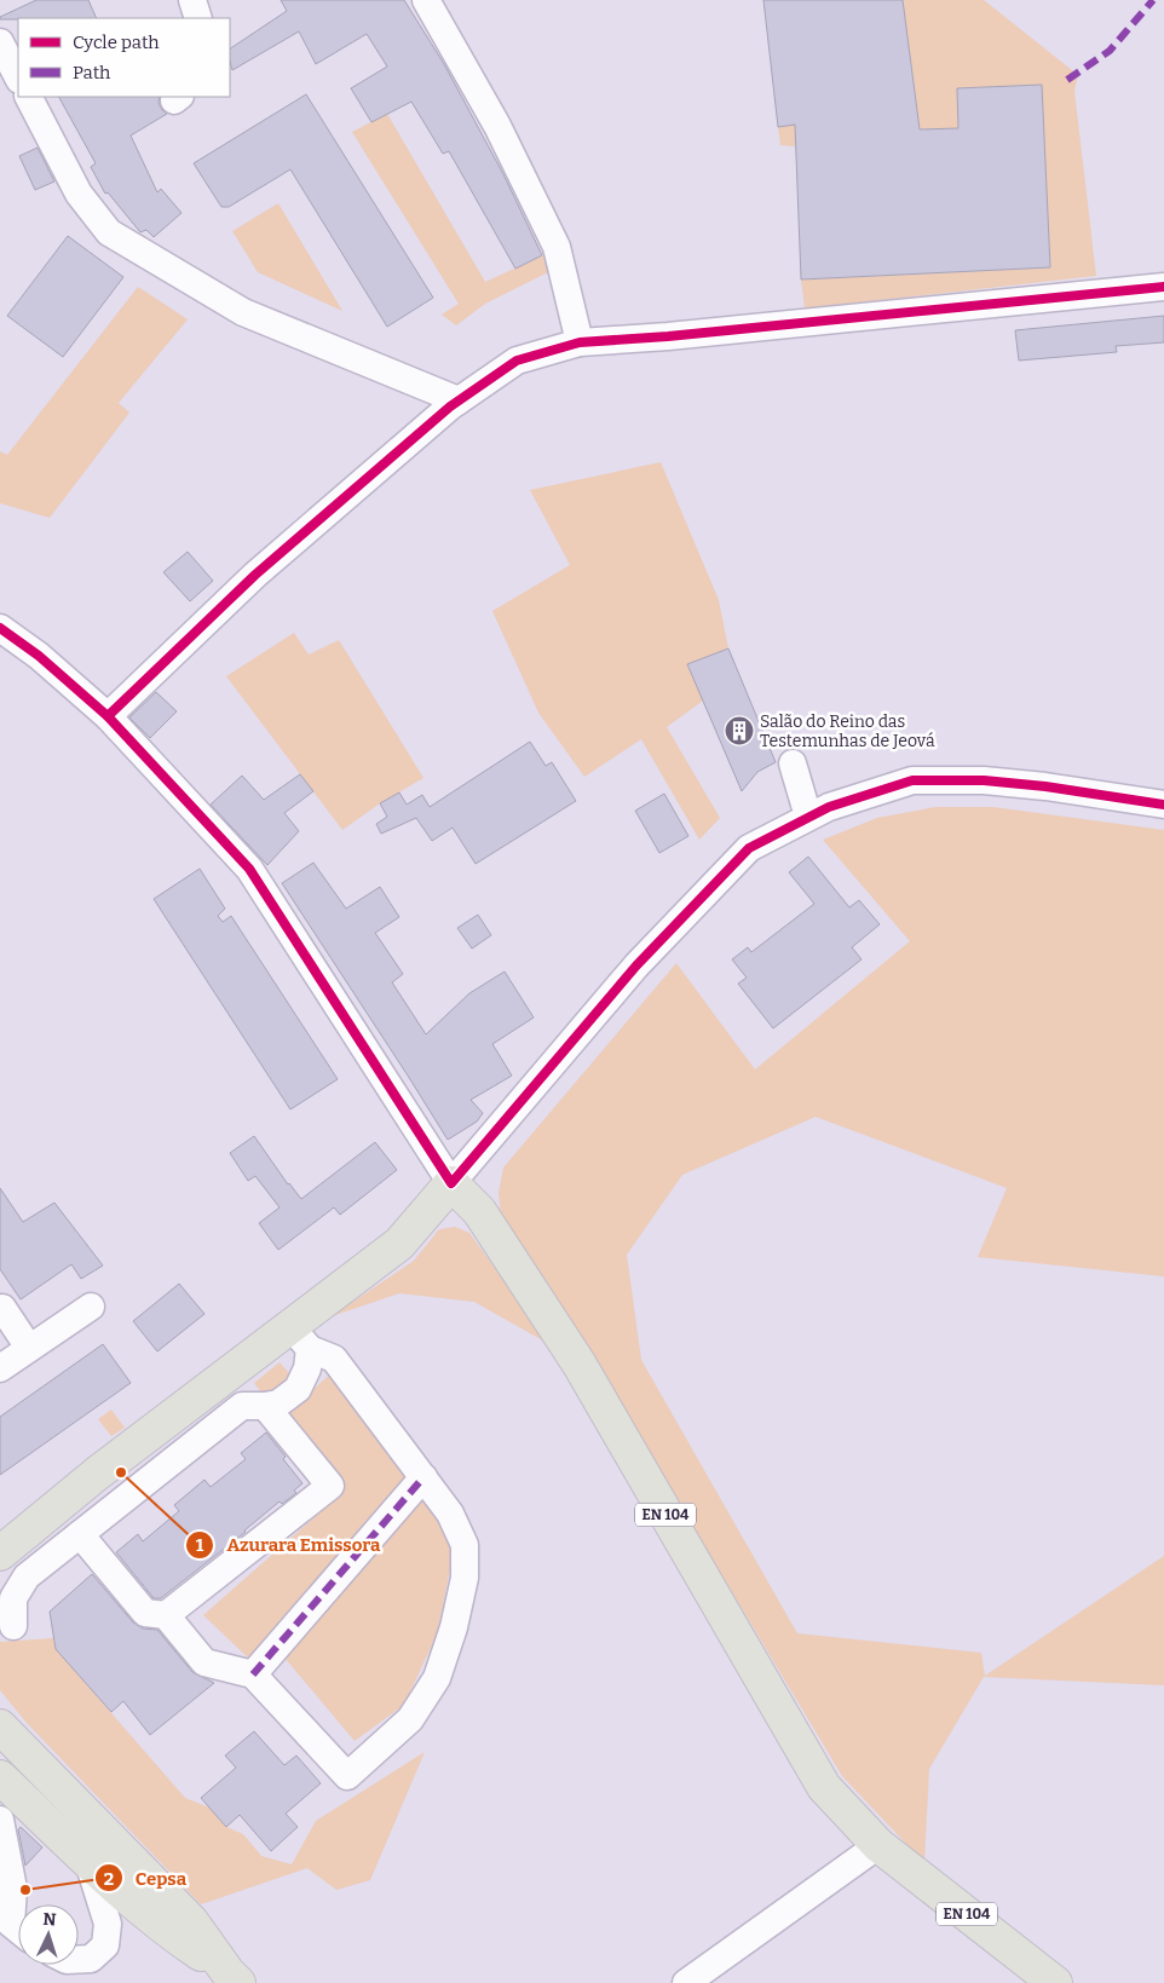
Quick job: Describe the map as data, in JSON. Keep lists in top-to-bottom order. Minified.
{"streets":{"main road":["EN 104"]},"places":{"building":["Salão do Reino das Testemunhas de Jeová"],"other":["Azurara Emissora","Cepsa"]},"legend":["Cycle path","Path"],"north":"top"}
